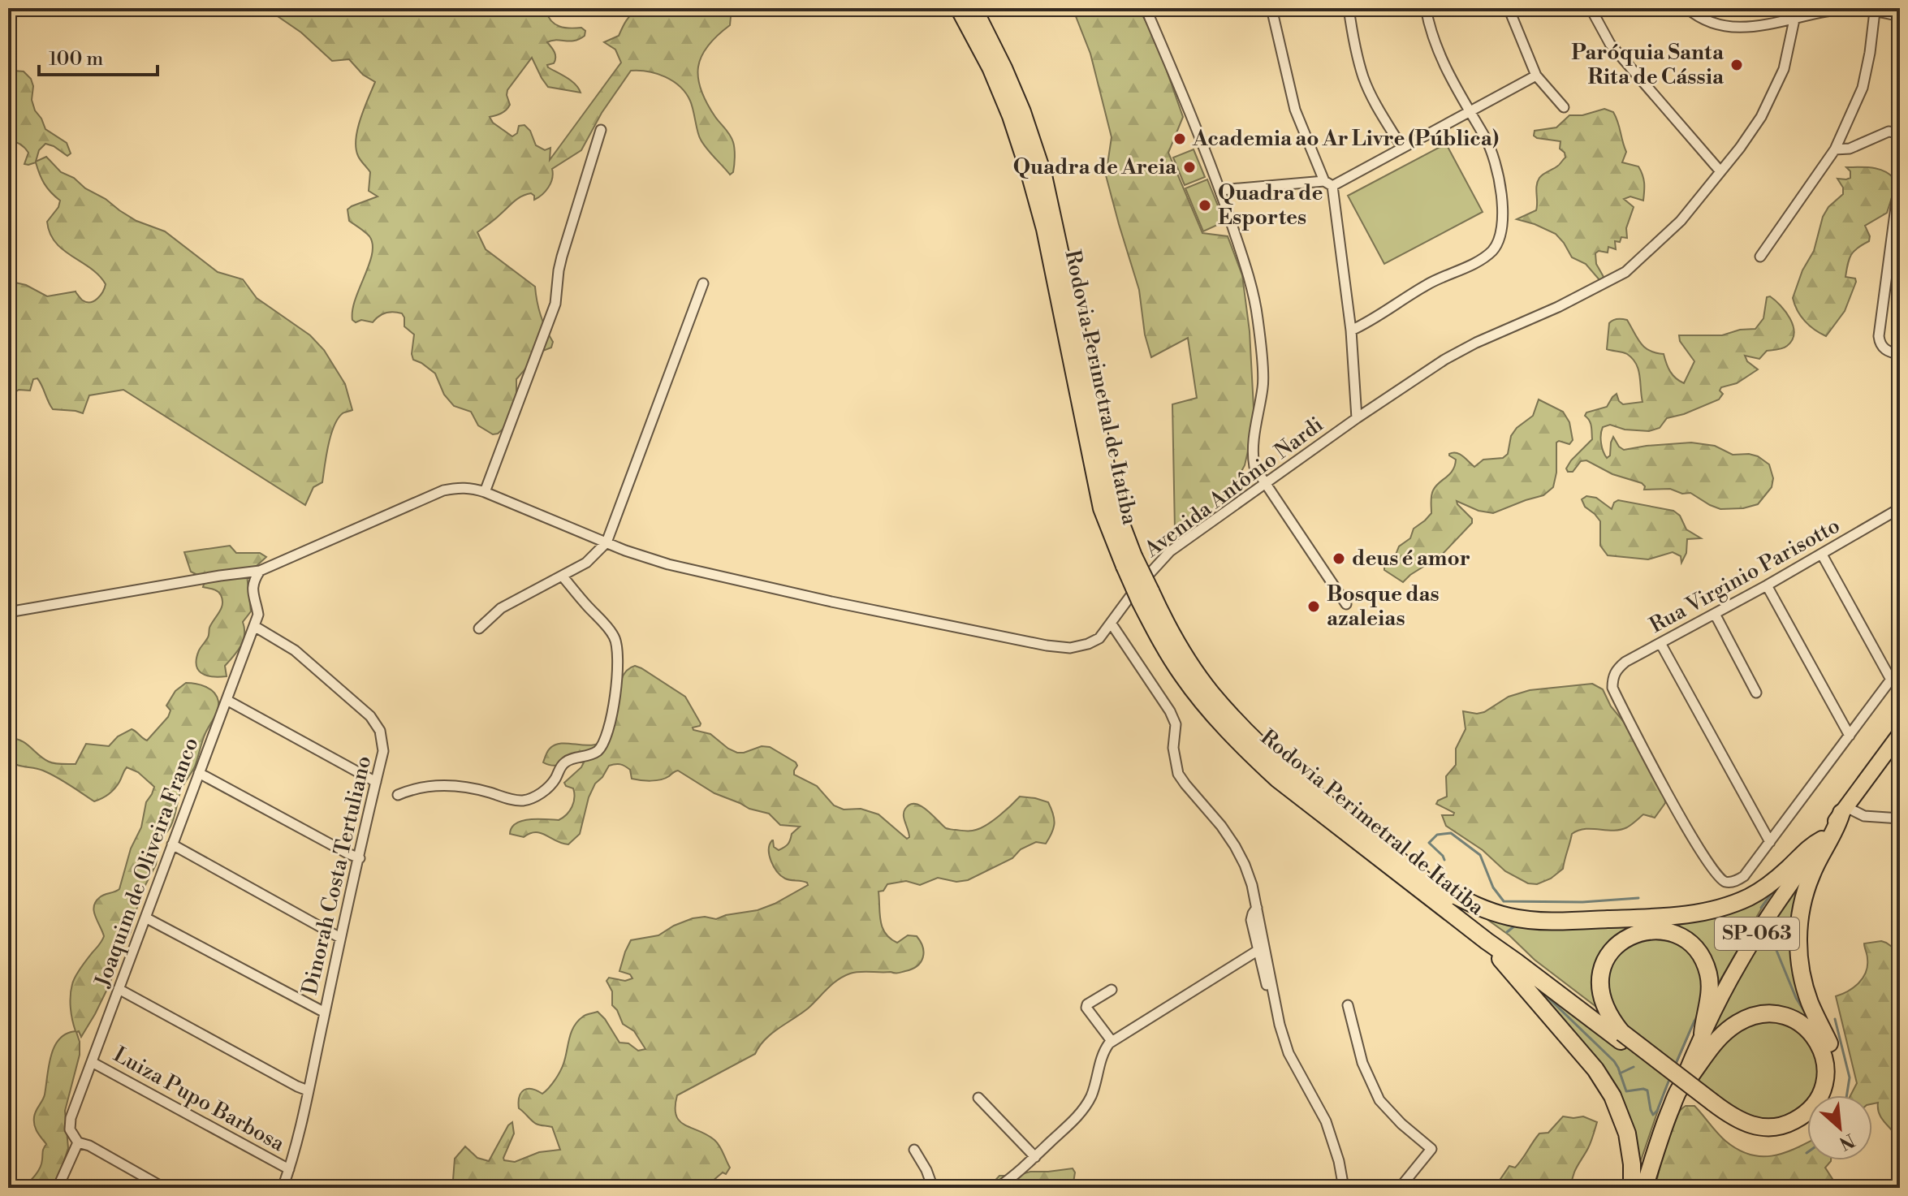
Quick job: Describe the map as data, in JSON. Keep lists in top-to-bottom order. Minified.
{"streets":{"highway":["Rodovia Perimetral de Itatiba","SP-063"],"street":["Avenida Antônio Nardi","Rua Virginio Parisotto","Joaquim de Oliveira Franco","Dinorah Costa Tertuliano","Luiza Pupo Barbosa"]},"crossings":[["Avenida Antônio Nardi","Joaquim de Oliveira Franco"],["Joaquim de Oliveira Franco","Dinorah Costa Tertuliano"],["Joaquim de Oliveira Franco","Luiza Pupo Barbosa"],["Dinorah Costa Tertuliano","Luiza Pupo Barbosa"]],"places":["Paróquia Santa Rita de Cássia","Academia ao Ar Livre (Pública)","Quadra de Areia","Quadra de Esportes","deus é amor","Bosque das azaleias"],"scale_bar":"100 m","north":"bottom right"}
